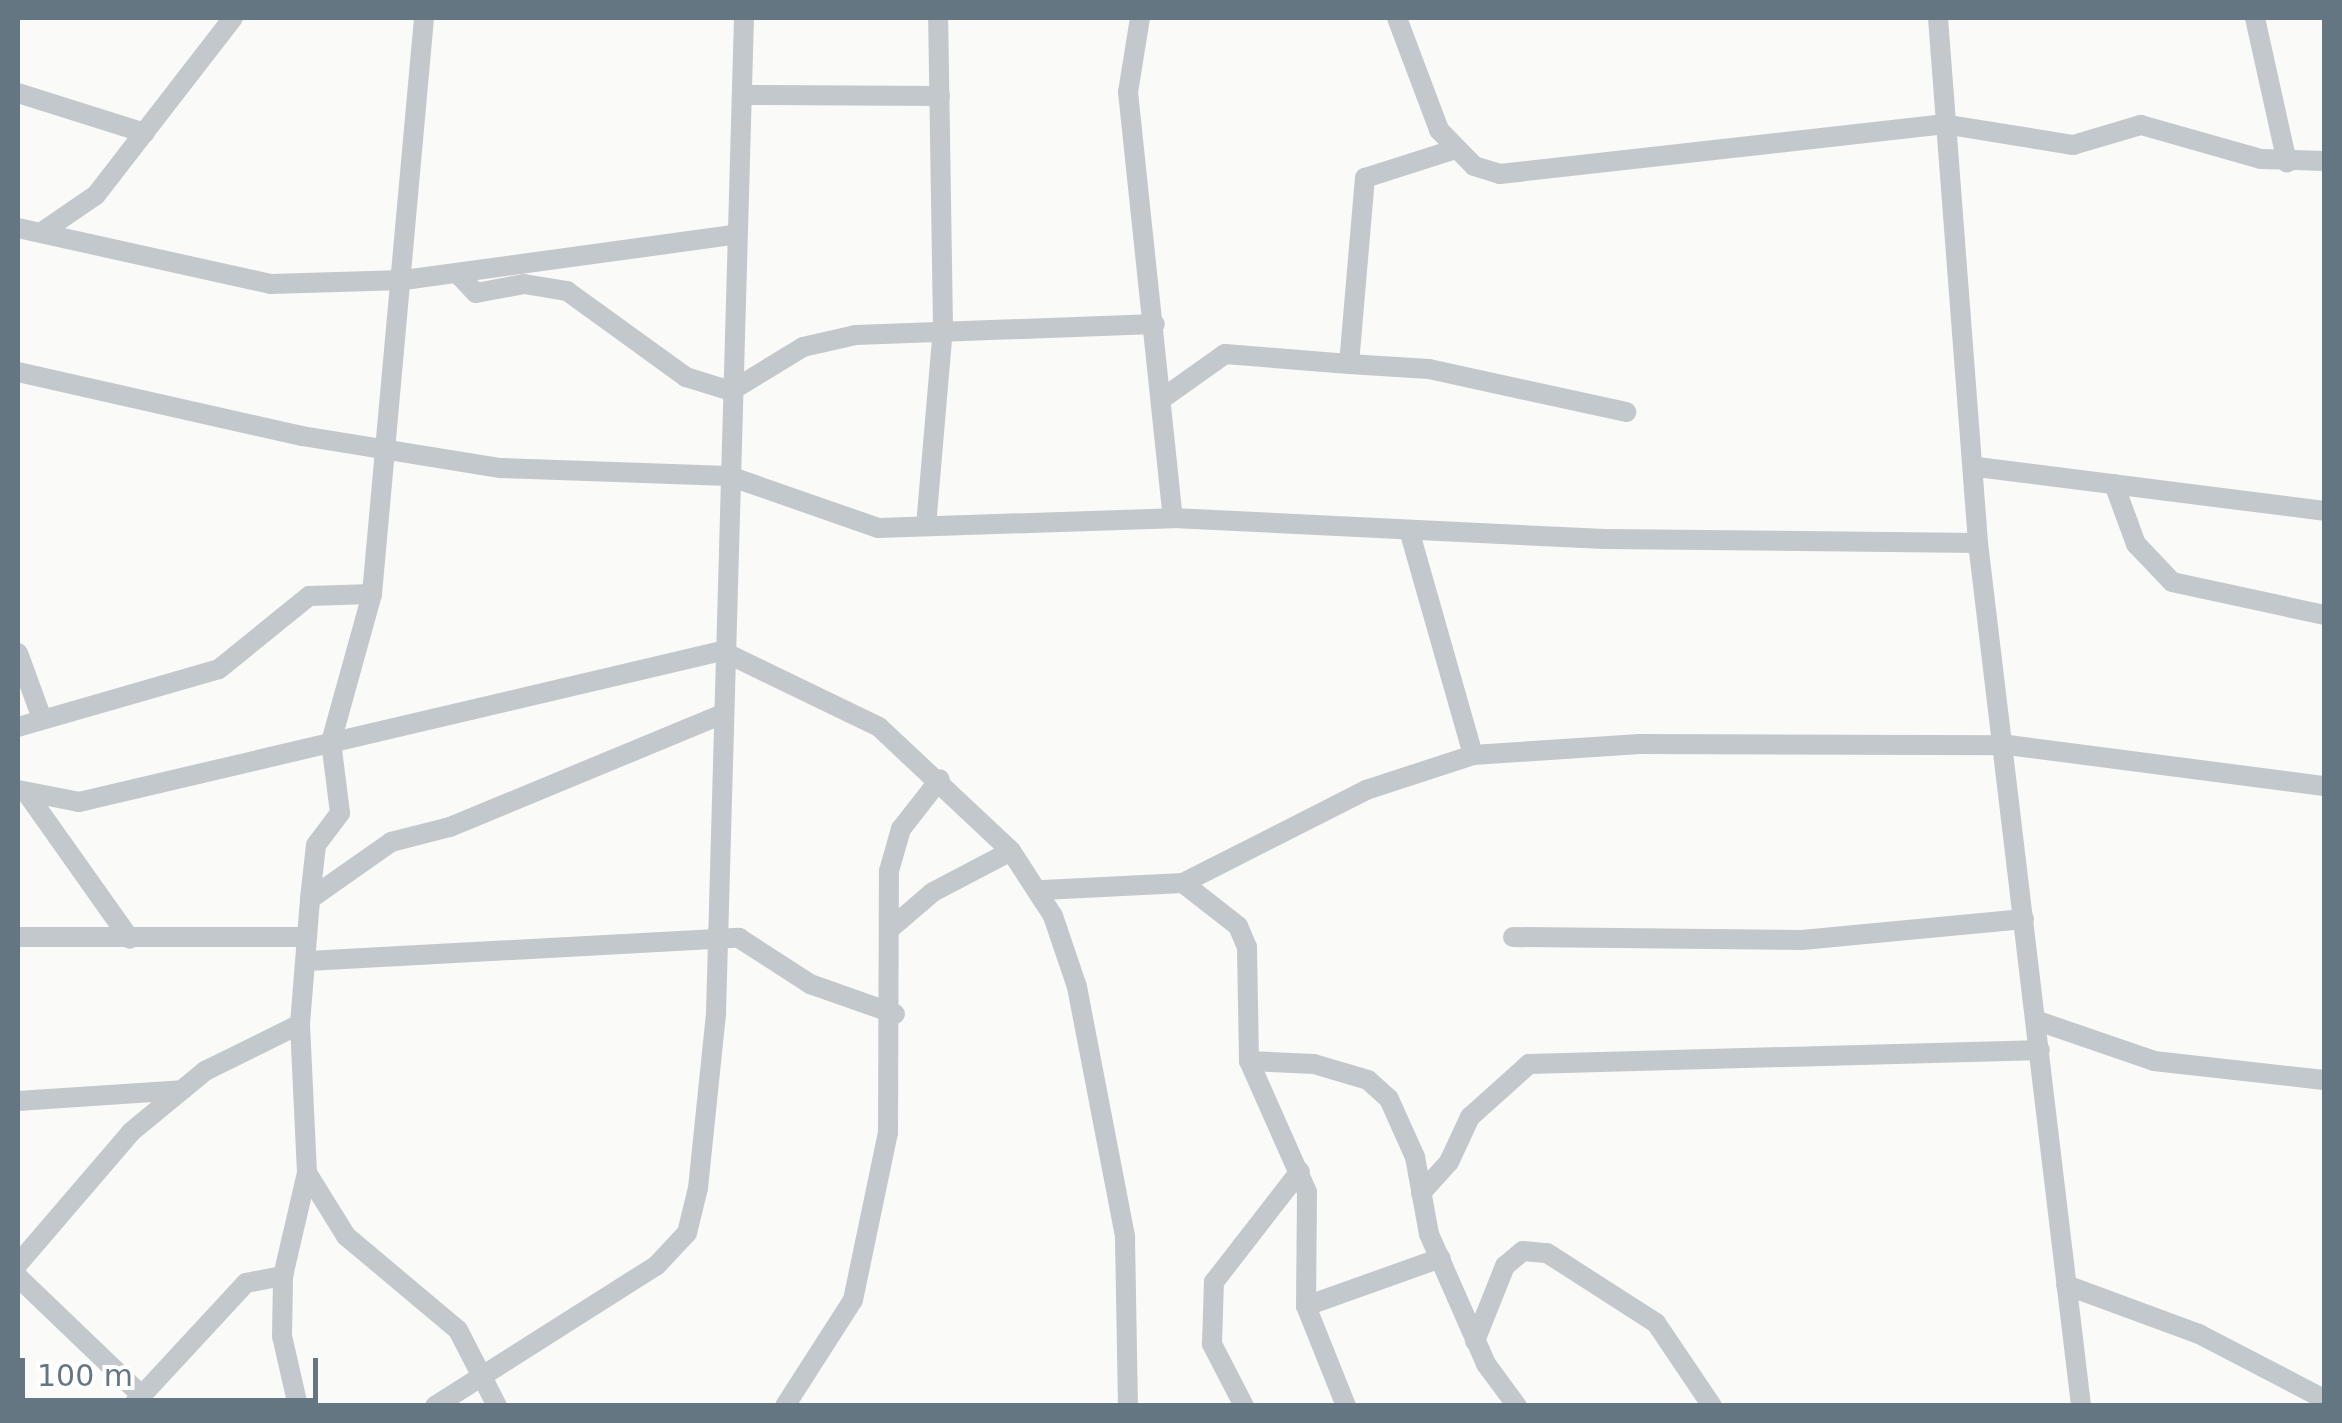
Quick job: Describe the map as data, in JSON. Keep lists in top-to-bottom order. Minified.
{"scale_bar":"100 m"}
